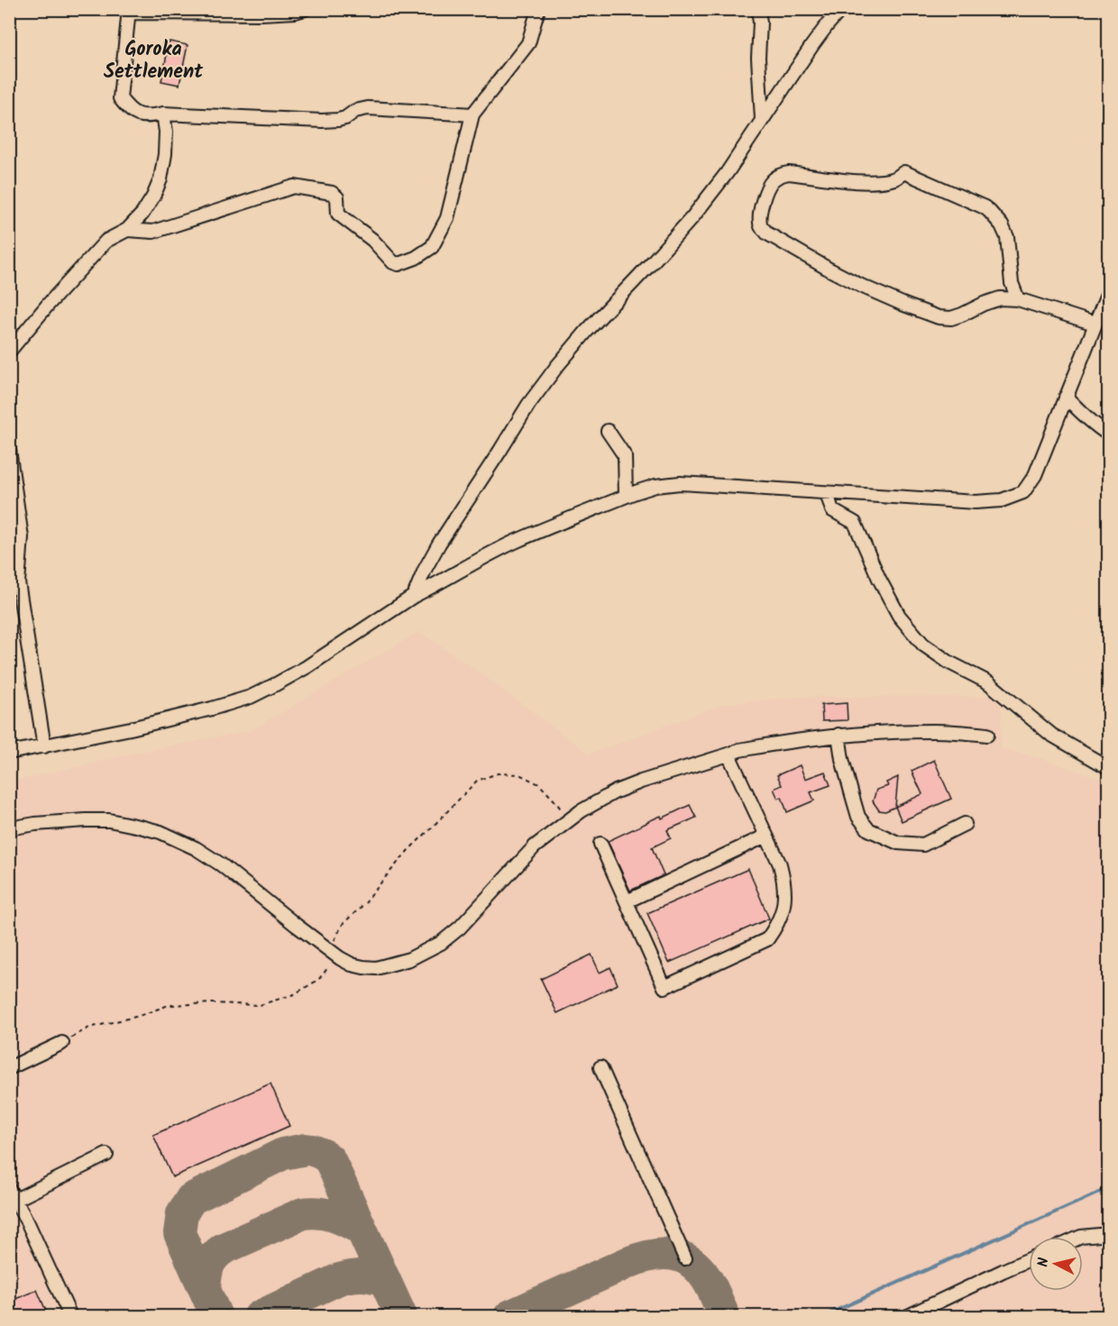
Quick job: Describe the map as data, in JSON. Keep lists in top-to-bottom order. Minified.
{"districts":["Goroka Settlement"],"north":"left"}
